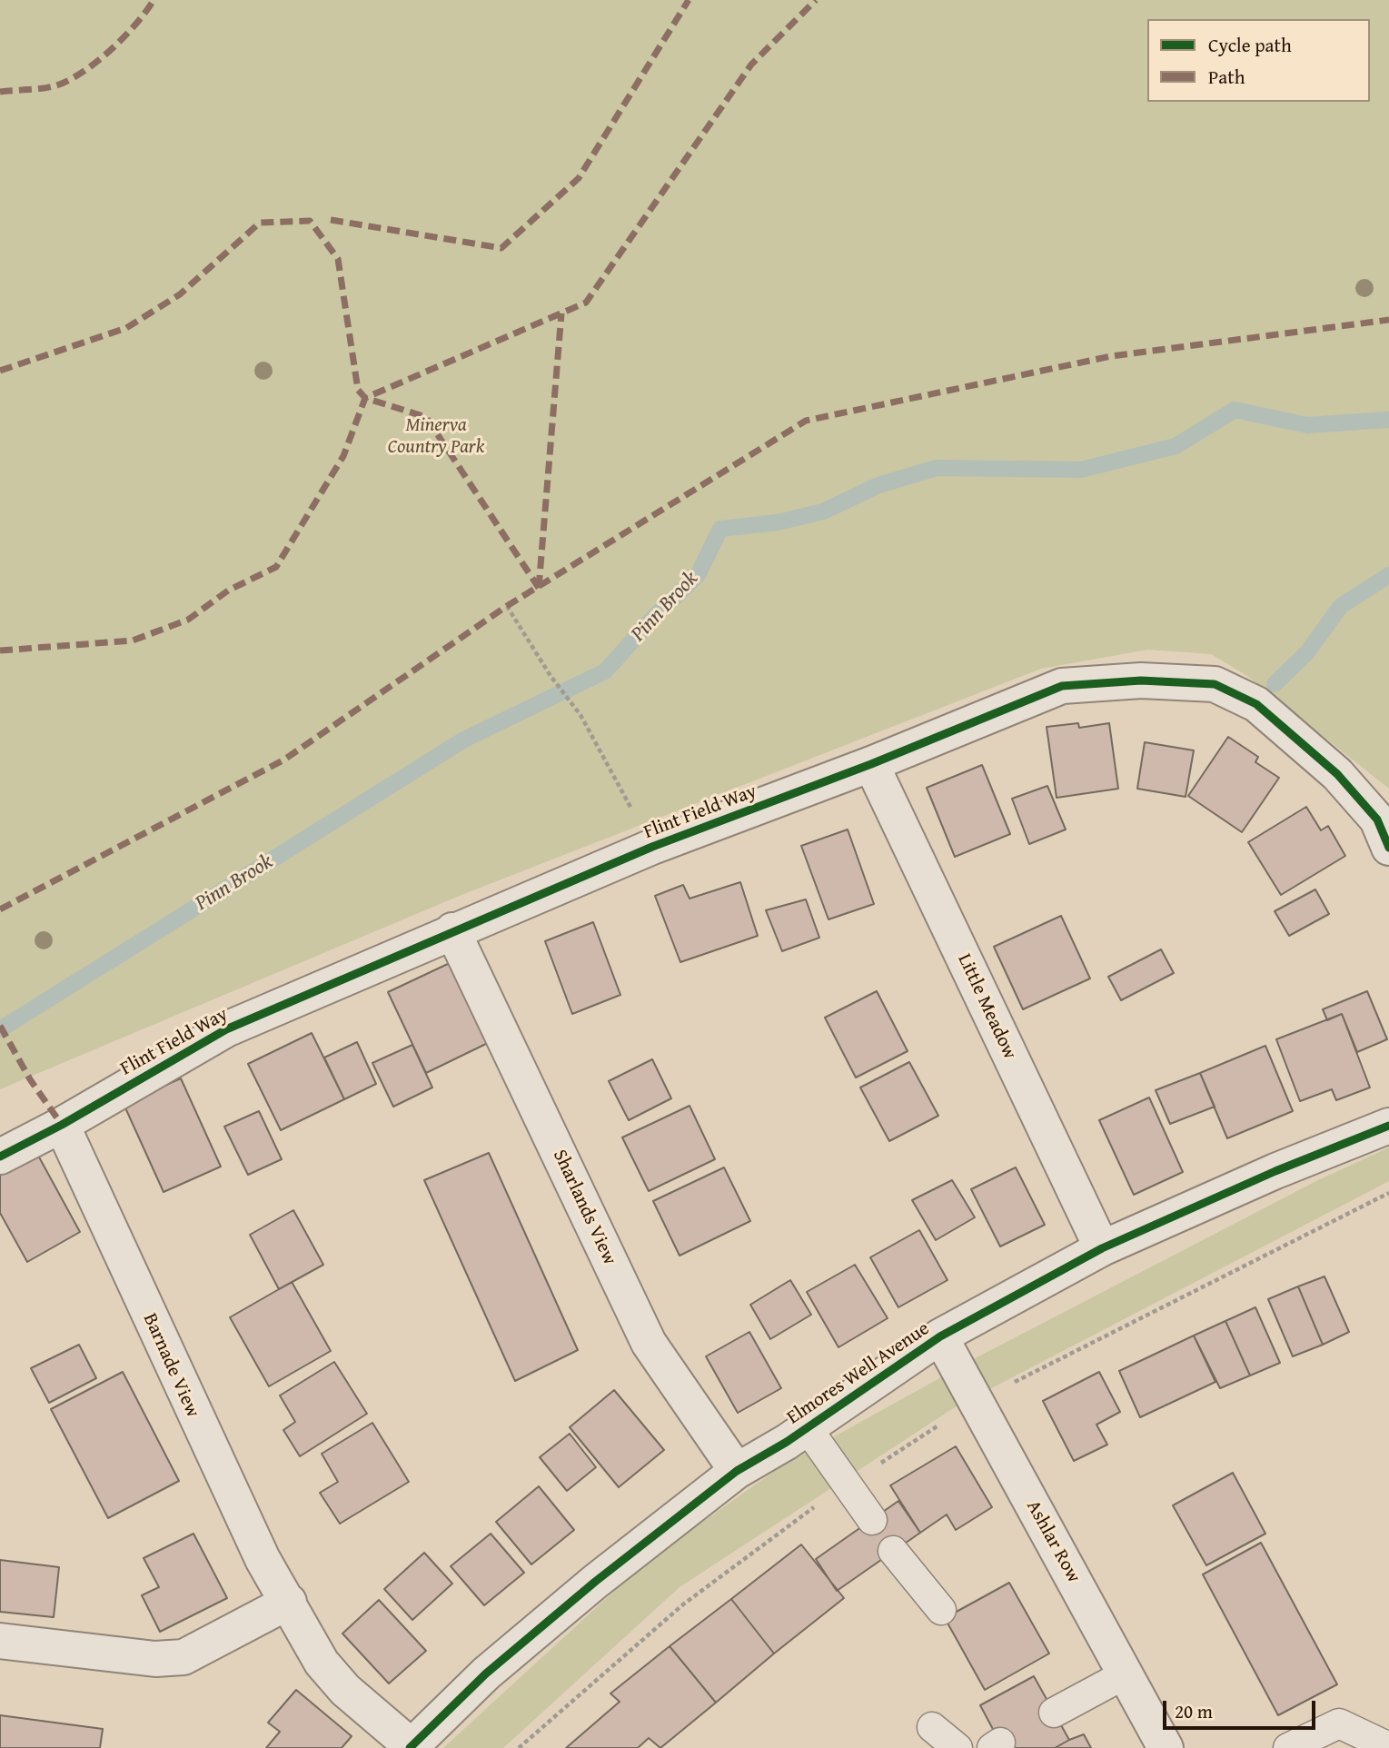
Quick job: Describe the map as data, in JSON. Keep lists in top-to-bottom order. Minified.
{"streets":{"street":["Flint Field Way","Little Meadow","Sharlands View","Barnade View","Elmores Well Avenue","Ashlar Row"]},"crossings":[["Flint Field Way","Little Meadow"],["Flint Field Way","Sharlands View"],["Flint Field Way","Barnade View"],["Little Meadow","Elmores Well Avenue"],["Sharlands View","Elmores Well Avenue"],["Barnade View","Elmores Well Avenue"],["Elmores Well Avenue","Ashlar Row"]],"water":["Pinn Brook"],"parks":["Minerva Country Park"],"legend":["Cycle path","Path"],"scale_bar":"20 m"}
